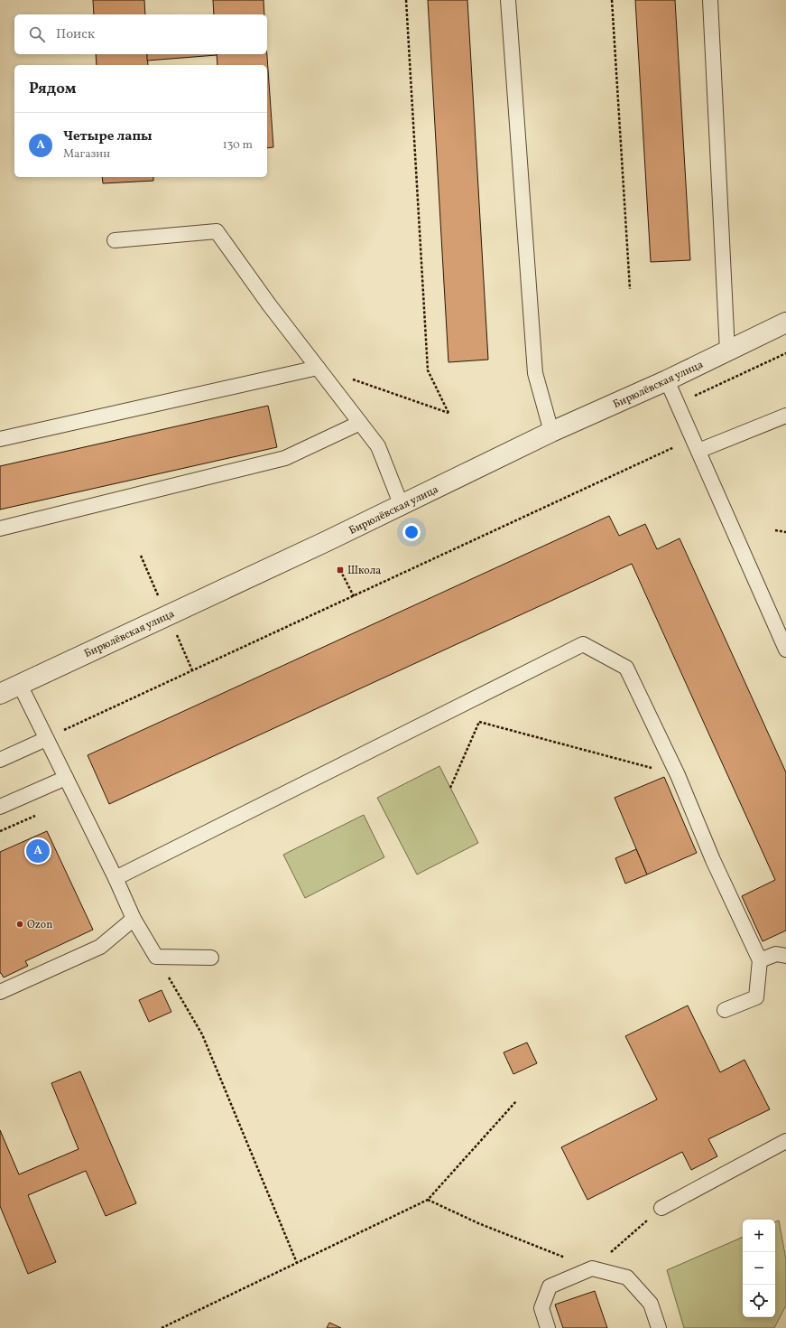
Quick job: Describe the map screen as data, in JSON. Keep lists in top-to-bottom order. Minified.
{"streets":{"street":["Бирюлёвская улица"]},"places":{"transit":["Школа"],"other":["Ozon"]},"page":{"search":"Поиск","heading":"Рядом","list":[{"mark":"A","name":"Четыре лапы","note":"Магазин","value":"130 m"}],"pins":"A","map_buttons":["+","−"]}}
